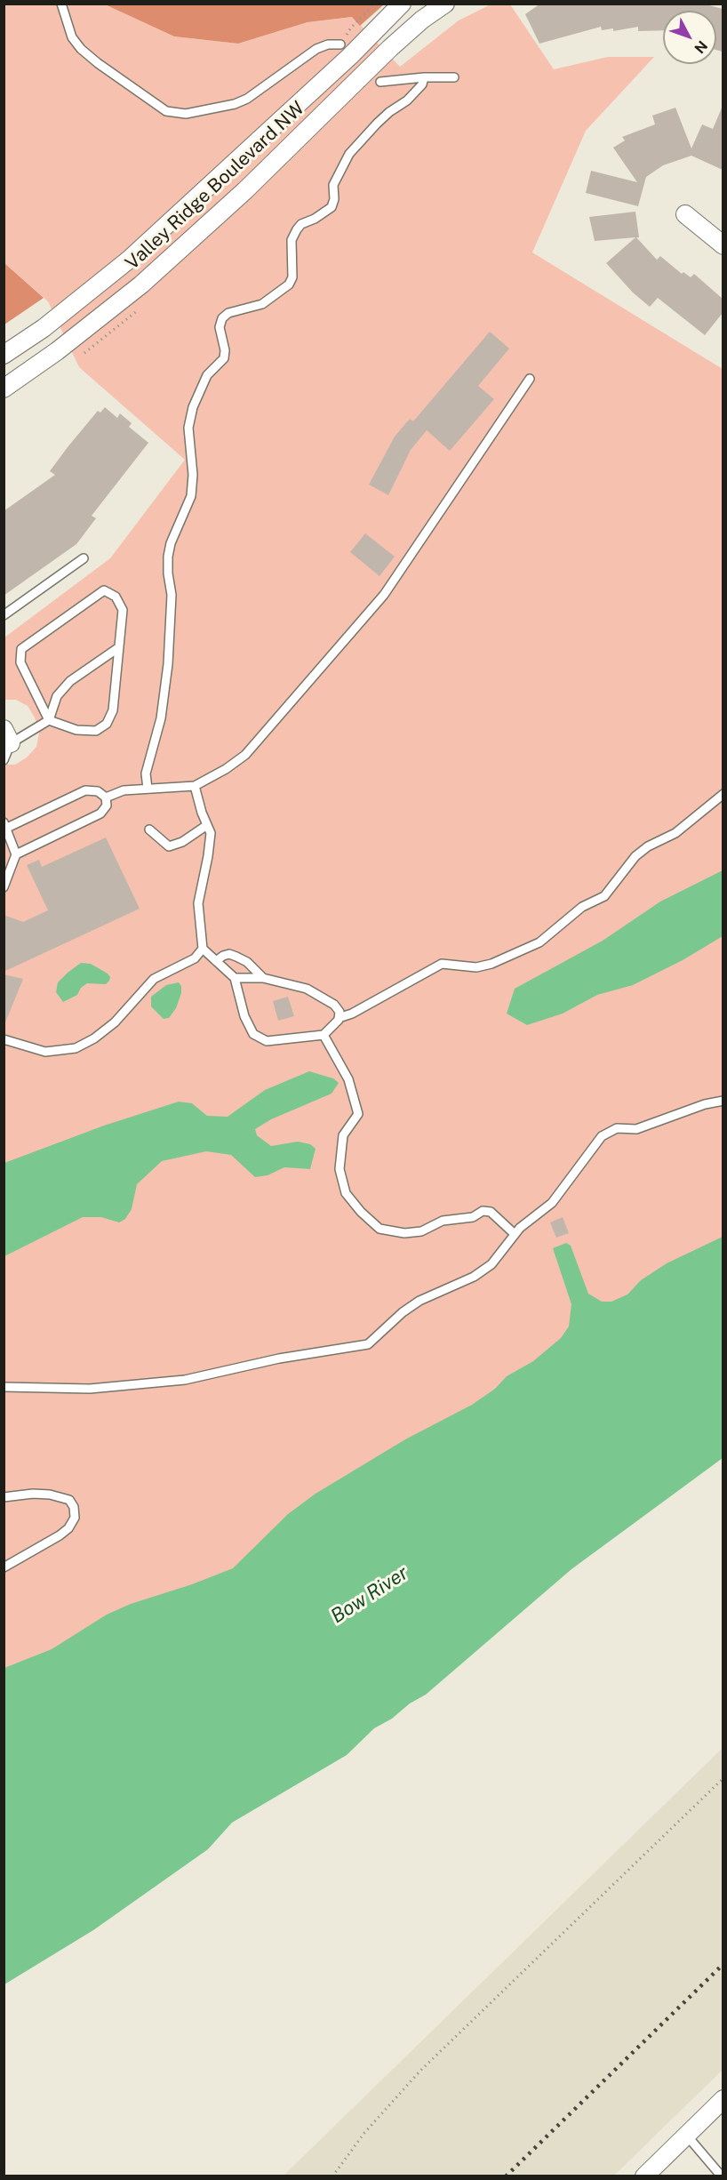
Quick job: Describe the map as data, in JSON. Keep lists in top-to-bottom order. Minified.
{"streets":{"street":["Valley Ridge Boulevard NW"]},"water":["Bow River"],"north":"bottom right"}
